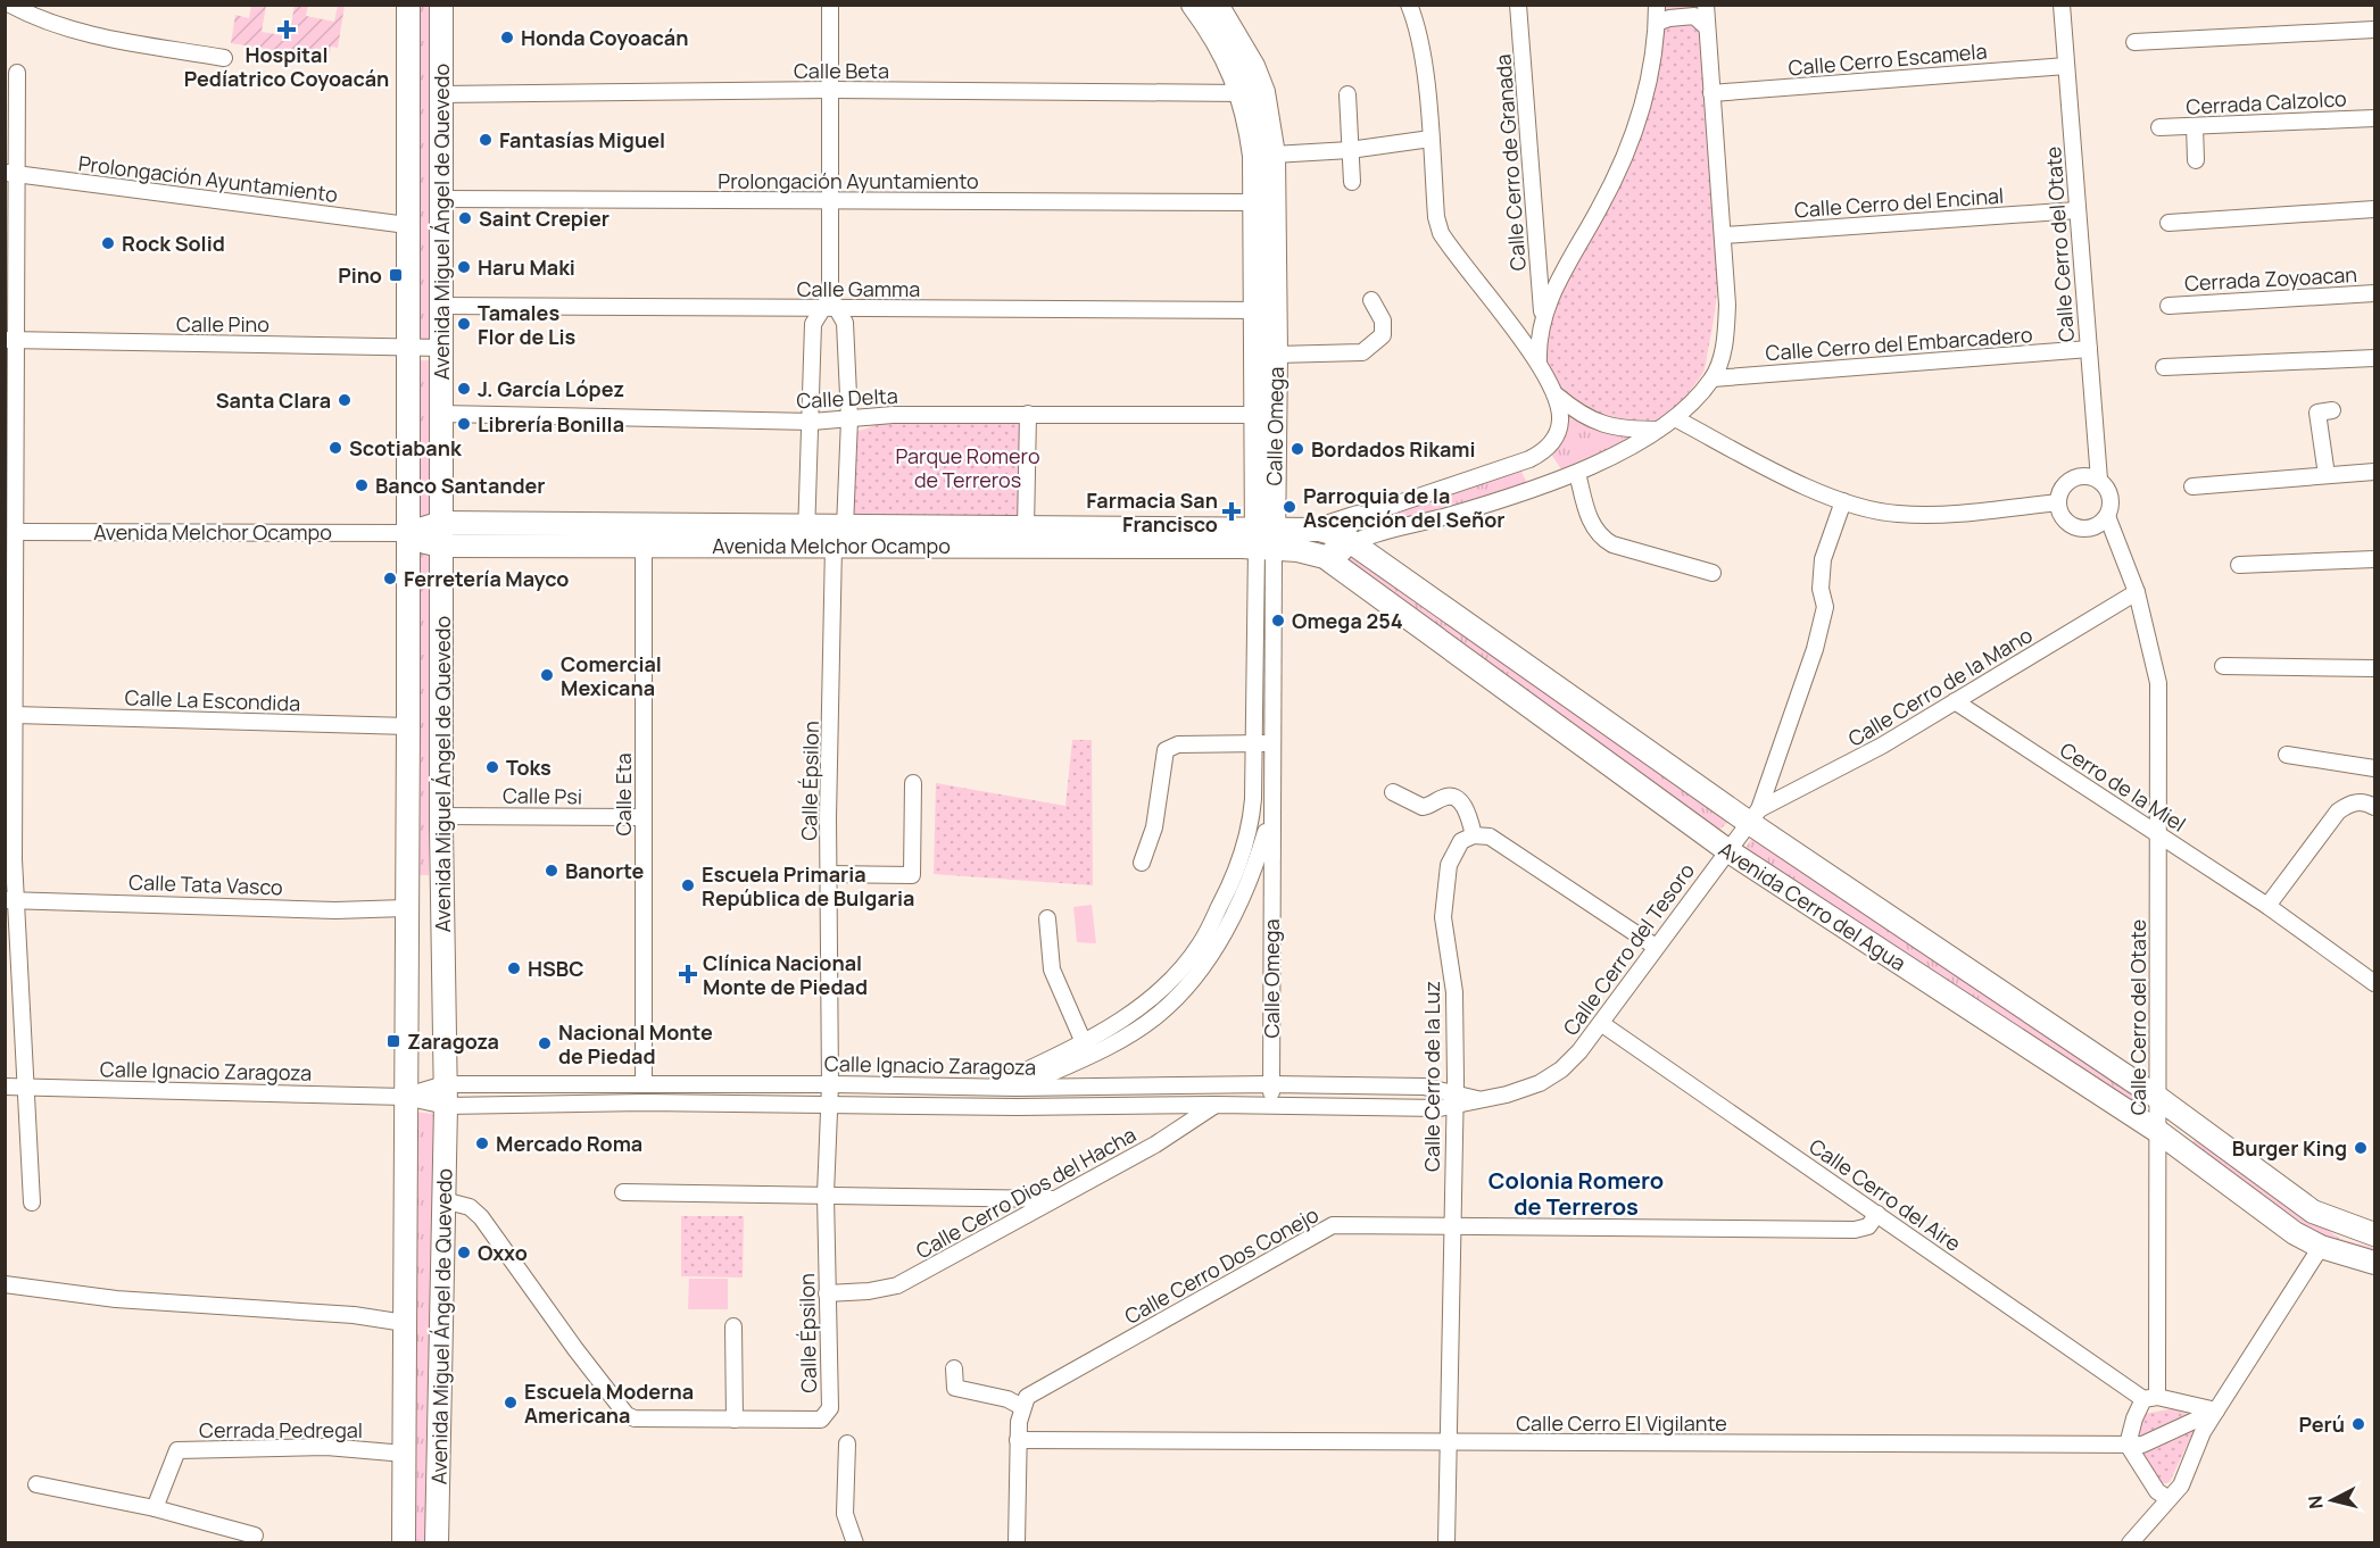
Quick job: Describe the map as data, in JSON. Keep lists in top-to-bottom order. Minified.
{"streets":{"street":["Calle Cerro Escamela","Calle Beta","Cerrada Calzolco","Calle Cerro de Granada","Prolongación Ayuntamiento","Calle Cerro del Encinal","Avenida Miguel Ángel de Quevedo","Calle Cerro del Otate","Cerrada Zoyoacan","Calle Gamma","Calle Pino","Calle Cerro del Embarcadero","Calle Delta","Calle Omega","Avenida Melchor Ocampo","Calle Cerro de la Mano","Calle La Escondida","Calle Épsilon","Cerro de la Miel","Calle Eta","Calle Psi","Calle Tata Vasco","Avenida Cerro del Agua","Calle Cerro del Tesoro","Calle Ignacio Zaragoza","Calle Cerro de la Luz","Calle Cerro Dios del Hacha","Calle Cerro del Aire","Calle Cerro Dos Conejo","Calle Cerro El Vigilante","Cerrada Pedregal"]},"crossings":[["Calle Cerro Escamela","Calle Cerro del Otate"],["Calle Beta","Avenida Miguel Ángel de Quevedo"],["Calle Beta","Calle Omega"],["Calle Beta","Calle Épsilon"],["Prolongación Ayuntamiento","Avenida Miguel Ángel de Quevedo"],["Prolongación Ayuntamiento","Calle Omega"],["Prolongación Ayuntamiento","Calle Épsilon"],["Calle Cerro del Encinal","Calle Cerro del Otate"],["Avenida Miguel Ángel de Quevedo","Calle Gamma"],["Avenida Miguel Ángel de Quevedo","Calle Pino"],["Avenida Miguel Ángel de Quevedo","Calle Delta"],["Avenida Miguel Ángel de Quevedo","Avenida Melchor Ocampo"],["Avenida Miguel Ángel de Quevedo","Calle La Escondida"],["Avenida Miguel Ángel de Quevedo","Calle Psi"],["Avenida Miguel Ángel de Quevedo","Calle Tata Vasco"],["Avenida Miguel Ángel de Quevedo","Calle Ignacio Zaragoza"],["Avenida Miguel Ángel de Quevedo","Cerrada Pedregal"],["Calle Cerro del Otate","Calle Cerro del Embarcadero"],["Calle Cerro del Otate","Calle Cerro de la Mano"],["Calle Cerro del Otate","Cerro de la Miel"],["Calle Cerro del Otate","Avenida Cerro del Agua"],["Calle Cerro del Otate","Calle Cerro del Aire"],["Calle Cerro del Otate","Calle Cerro El Vigilante"],["Calle Gamma","Calle Omega"],["Calle Gamma","Calle Épsilon"],["Calle Delta","Calle Omega"],["Calle Delta","Calle Épsilon"],["Calle Omega","Avenida Melchor Ocampo"],["Calle Omega","Avenida Cerro del Agua"],["Calle Omega","Calle Ignacio Zaragoza"],["Avenida Melchor Ocampo","Calle Épsilon"],["Avenida Melchor Ocampo","Calle Eta"],["Avenida Melchor Ocampo","Avenida Cerro del Agua"],["Calle Cerro de la Mano","Cerro de la Miel"],["Calle Cerro de la Mano","Avenida Cerro del Agua"],["Calle Cerro de la Mano","Calle Cerro del Tesoro"],["Calle Épsilon","Calle Ignacio Zaragoza"],["Calle Épsilon","Calle Cerro Dios del Hacha"],["Calle Eta","Calle Psi"],["Calle Eta","Calle Ignacio Zaragoza"],["Avenida Cerro del Agua","Calle Cerro del Tesoro"],["Calle Cerro del Tesoro","Calle Ignacio Zaragoza"],["Calle Cerro del Tesoro","Calle Cerro de la Luz"],["Calle Cerro del Tesoro","Calle Cerro del Aire"],["Calle Ignacio Zaragoza","Calle Cerro de la Luz"],["Calle Ignacio Zaragoza","Calle Cerro Dios del Hacha"],["Calle Cerro de la Luz","Calle Cerro Dos Conejo"],["Calle Cerro de la Luz","Calle Cerro El Vigilante"],["Calle Cerro del Aire","Calle Cerro Dos Conejo"]],"districts":["Colonia Romero de Terreros"],"parks":["Parque Romero de Terreros"],"places":{"health":["Hospital Pedíatrico Coyoacán","Farmacia San Francisco","Clínica Nacional Monte de Piedad"],"other":["Honda Coyoacán","Fantasías Miguel","Saint Crepier","Rock Solid","Haru Maki","Tamales Flor de Lis","J. García López","Santa Clara","Librería Bonilla","Scotiabank","Bordados Rikami","Banco Santander","Parroquia de la Ascención del Señor","Ferretería Mayco","Omega 254","Comercial Mexicana","Toks","Banorte","Escuela Primaria República de Bulgaria","HSBC","Nacional Monte de Piedad","Mercado Roma","Burger King","Oxxo","Escuela Moderna Americana","Perú"],"transit":["Pino","Zaragoza"]},"north":"left"}
